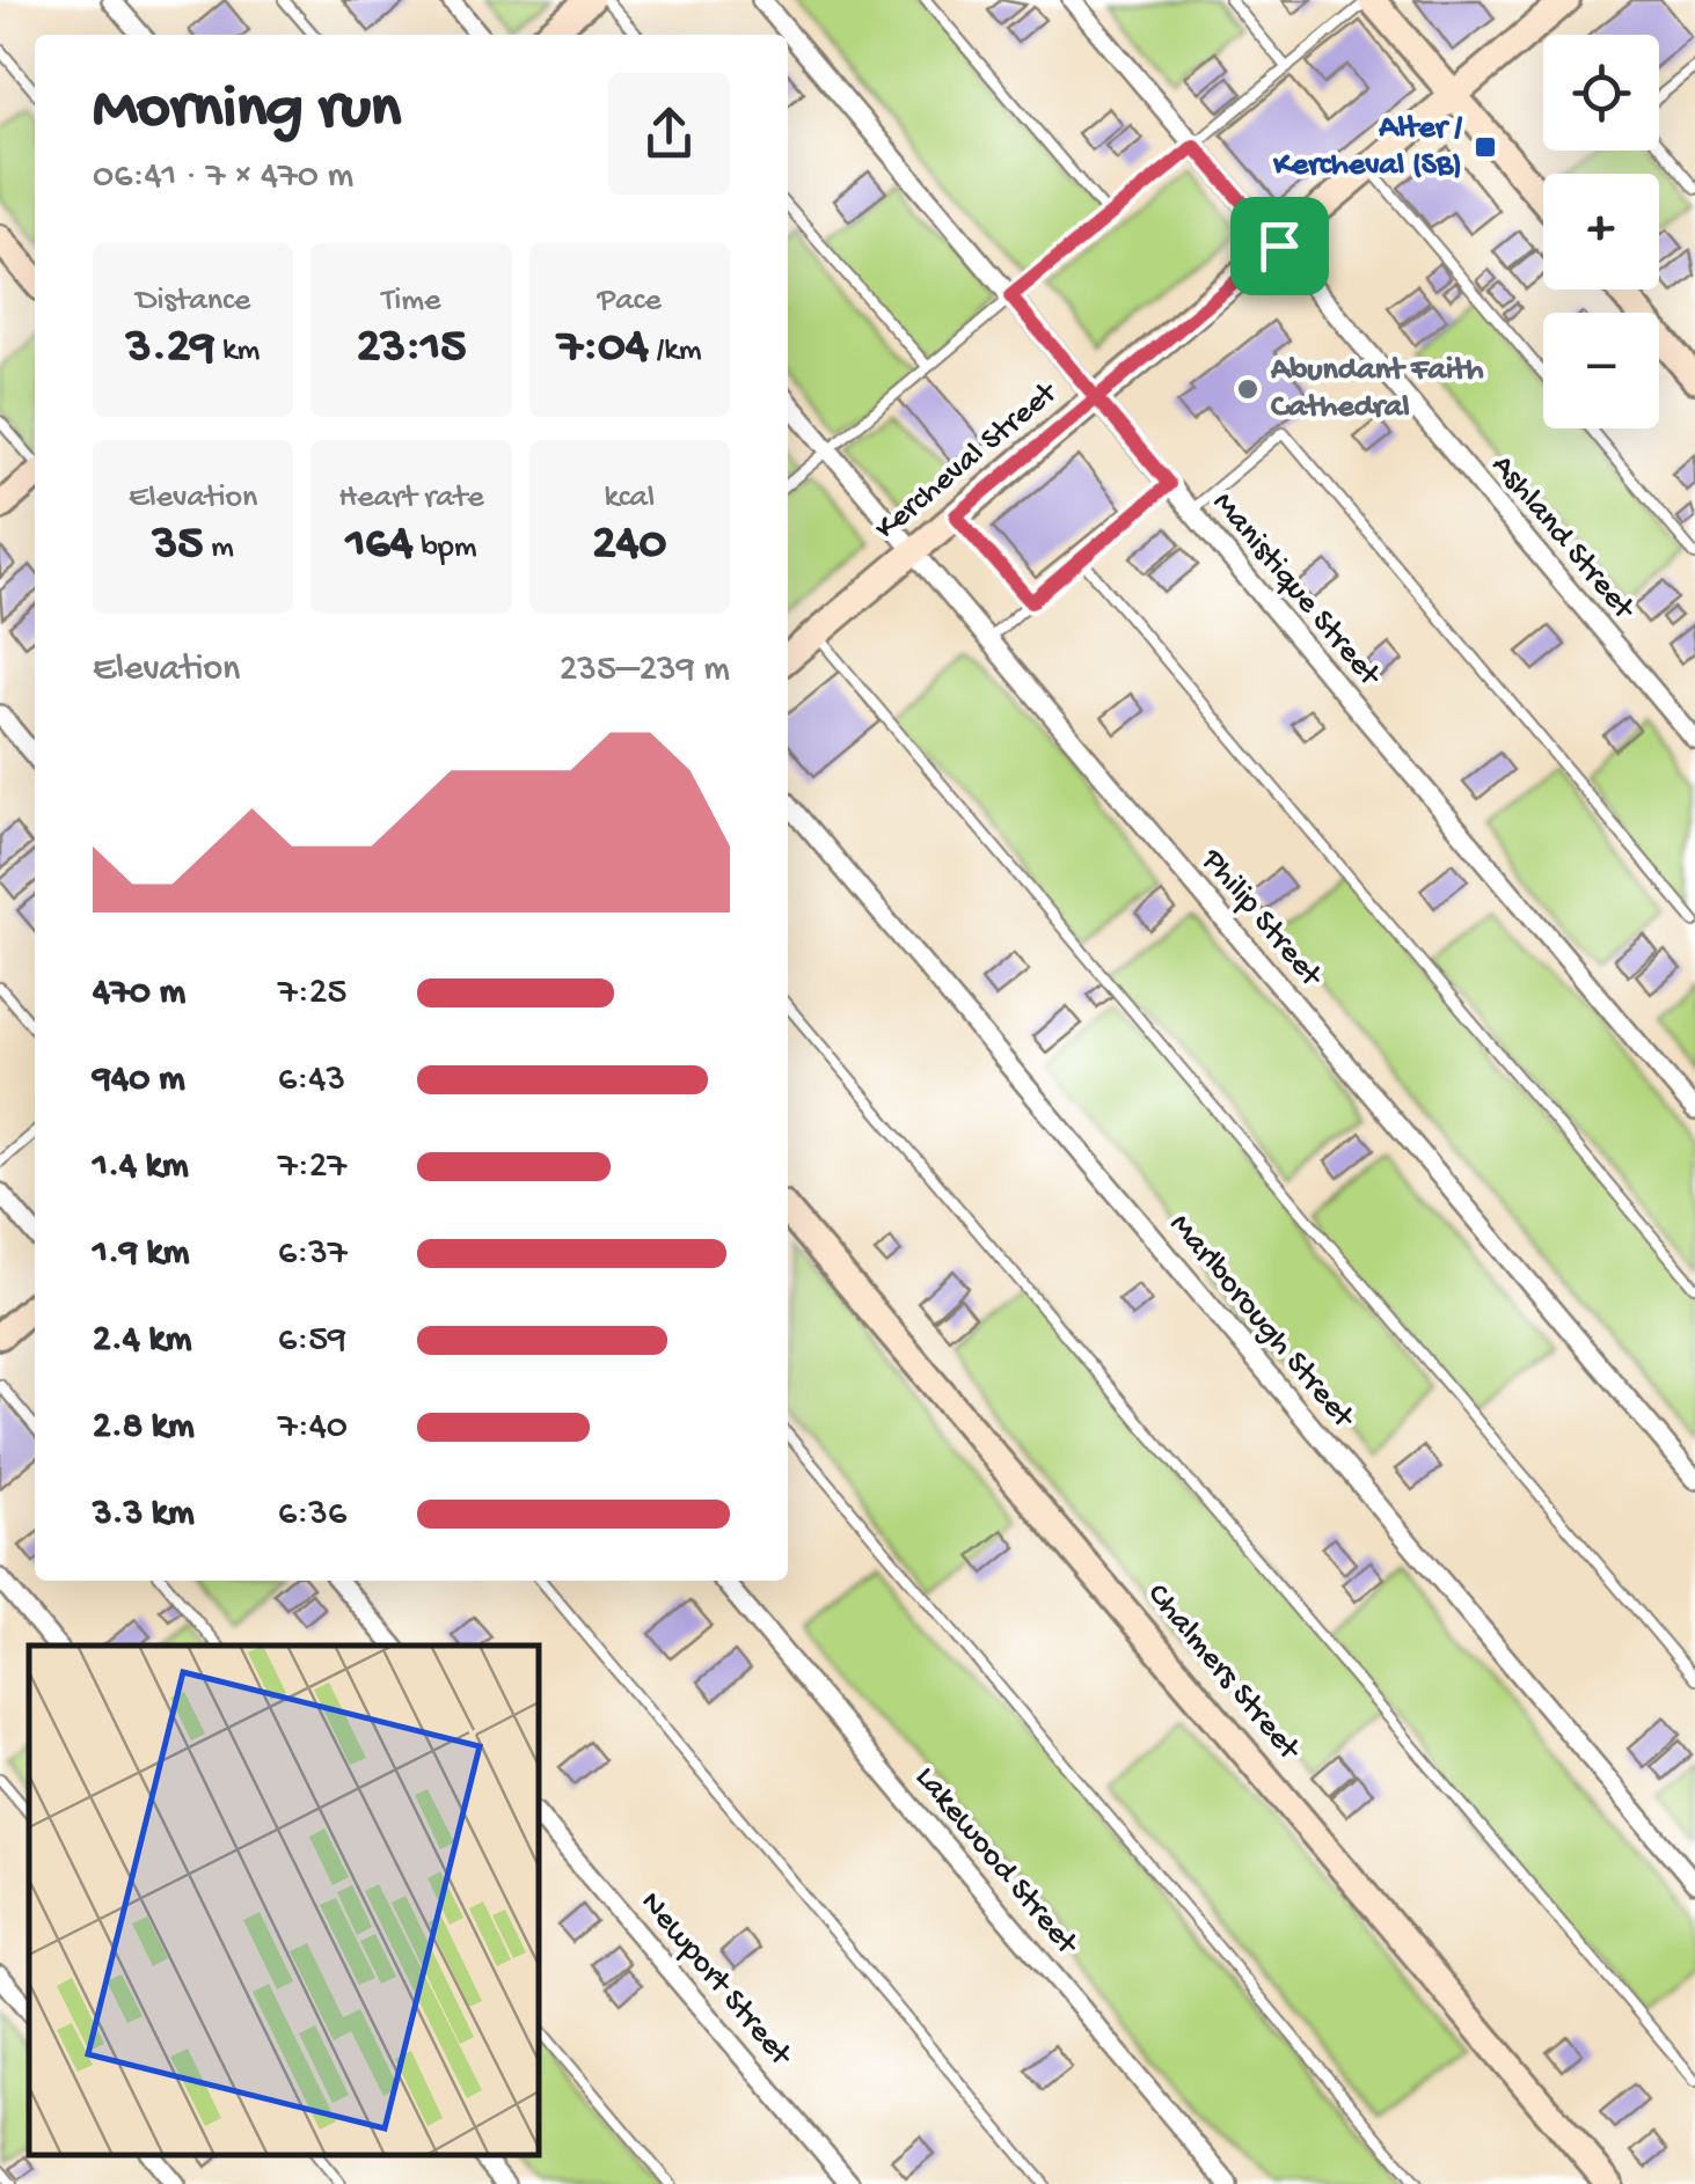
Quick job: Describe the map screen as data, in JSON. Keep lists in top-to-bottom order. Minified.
{"streets":{"street":["Kercheval Street","Ashland Street","Manistique Street","Philip Street","Marlborough Street","Chalmers Street","Lakewood Street","Newport Street"]},"crossings":[["Kercheval Street","Ashland Street"],["Kercheval Street","Manistique Street"],["Kercheval Street","Philip Street"]],"places":{"transit":["Alter / Kercheval (SB)"],"other":["Abundant Faith Cathedral"]},"page":{"map_buttons":["+","−"],"heading":["Morning run","06:41 · 7 × 470 m"],"stats":[["Distance","3.29 km"],["Time","23:15"],["Pace","7:04 /km"],["Elevation","35 m"],["Heart rate","164 bpm"],["kcal","240"]],"chart":["Elevation","235–239 m"],"list":[{"name":"470 m","note":"7:25"},{"name":"940 m","note":"6:43"},{"name":"1.4 km","note":"7:27"},{"name":"1.9 km","note":"6:37"},{"name":"2.4 km","note":"6:59"},{"name":"2.8 km","note":"7:40"},{"name":"3.3 km","note":"6:36"}]}}
